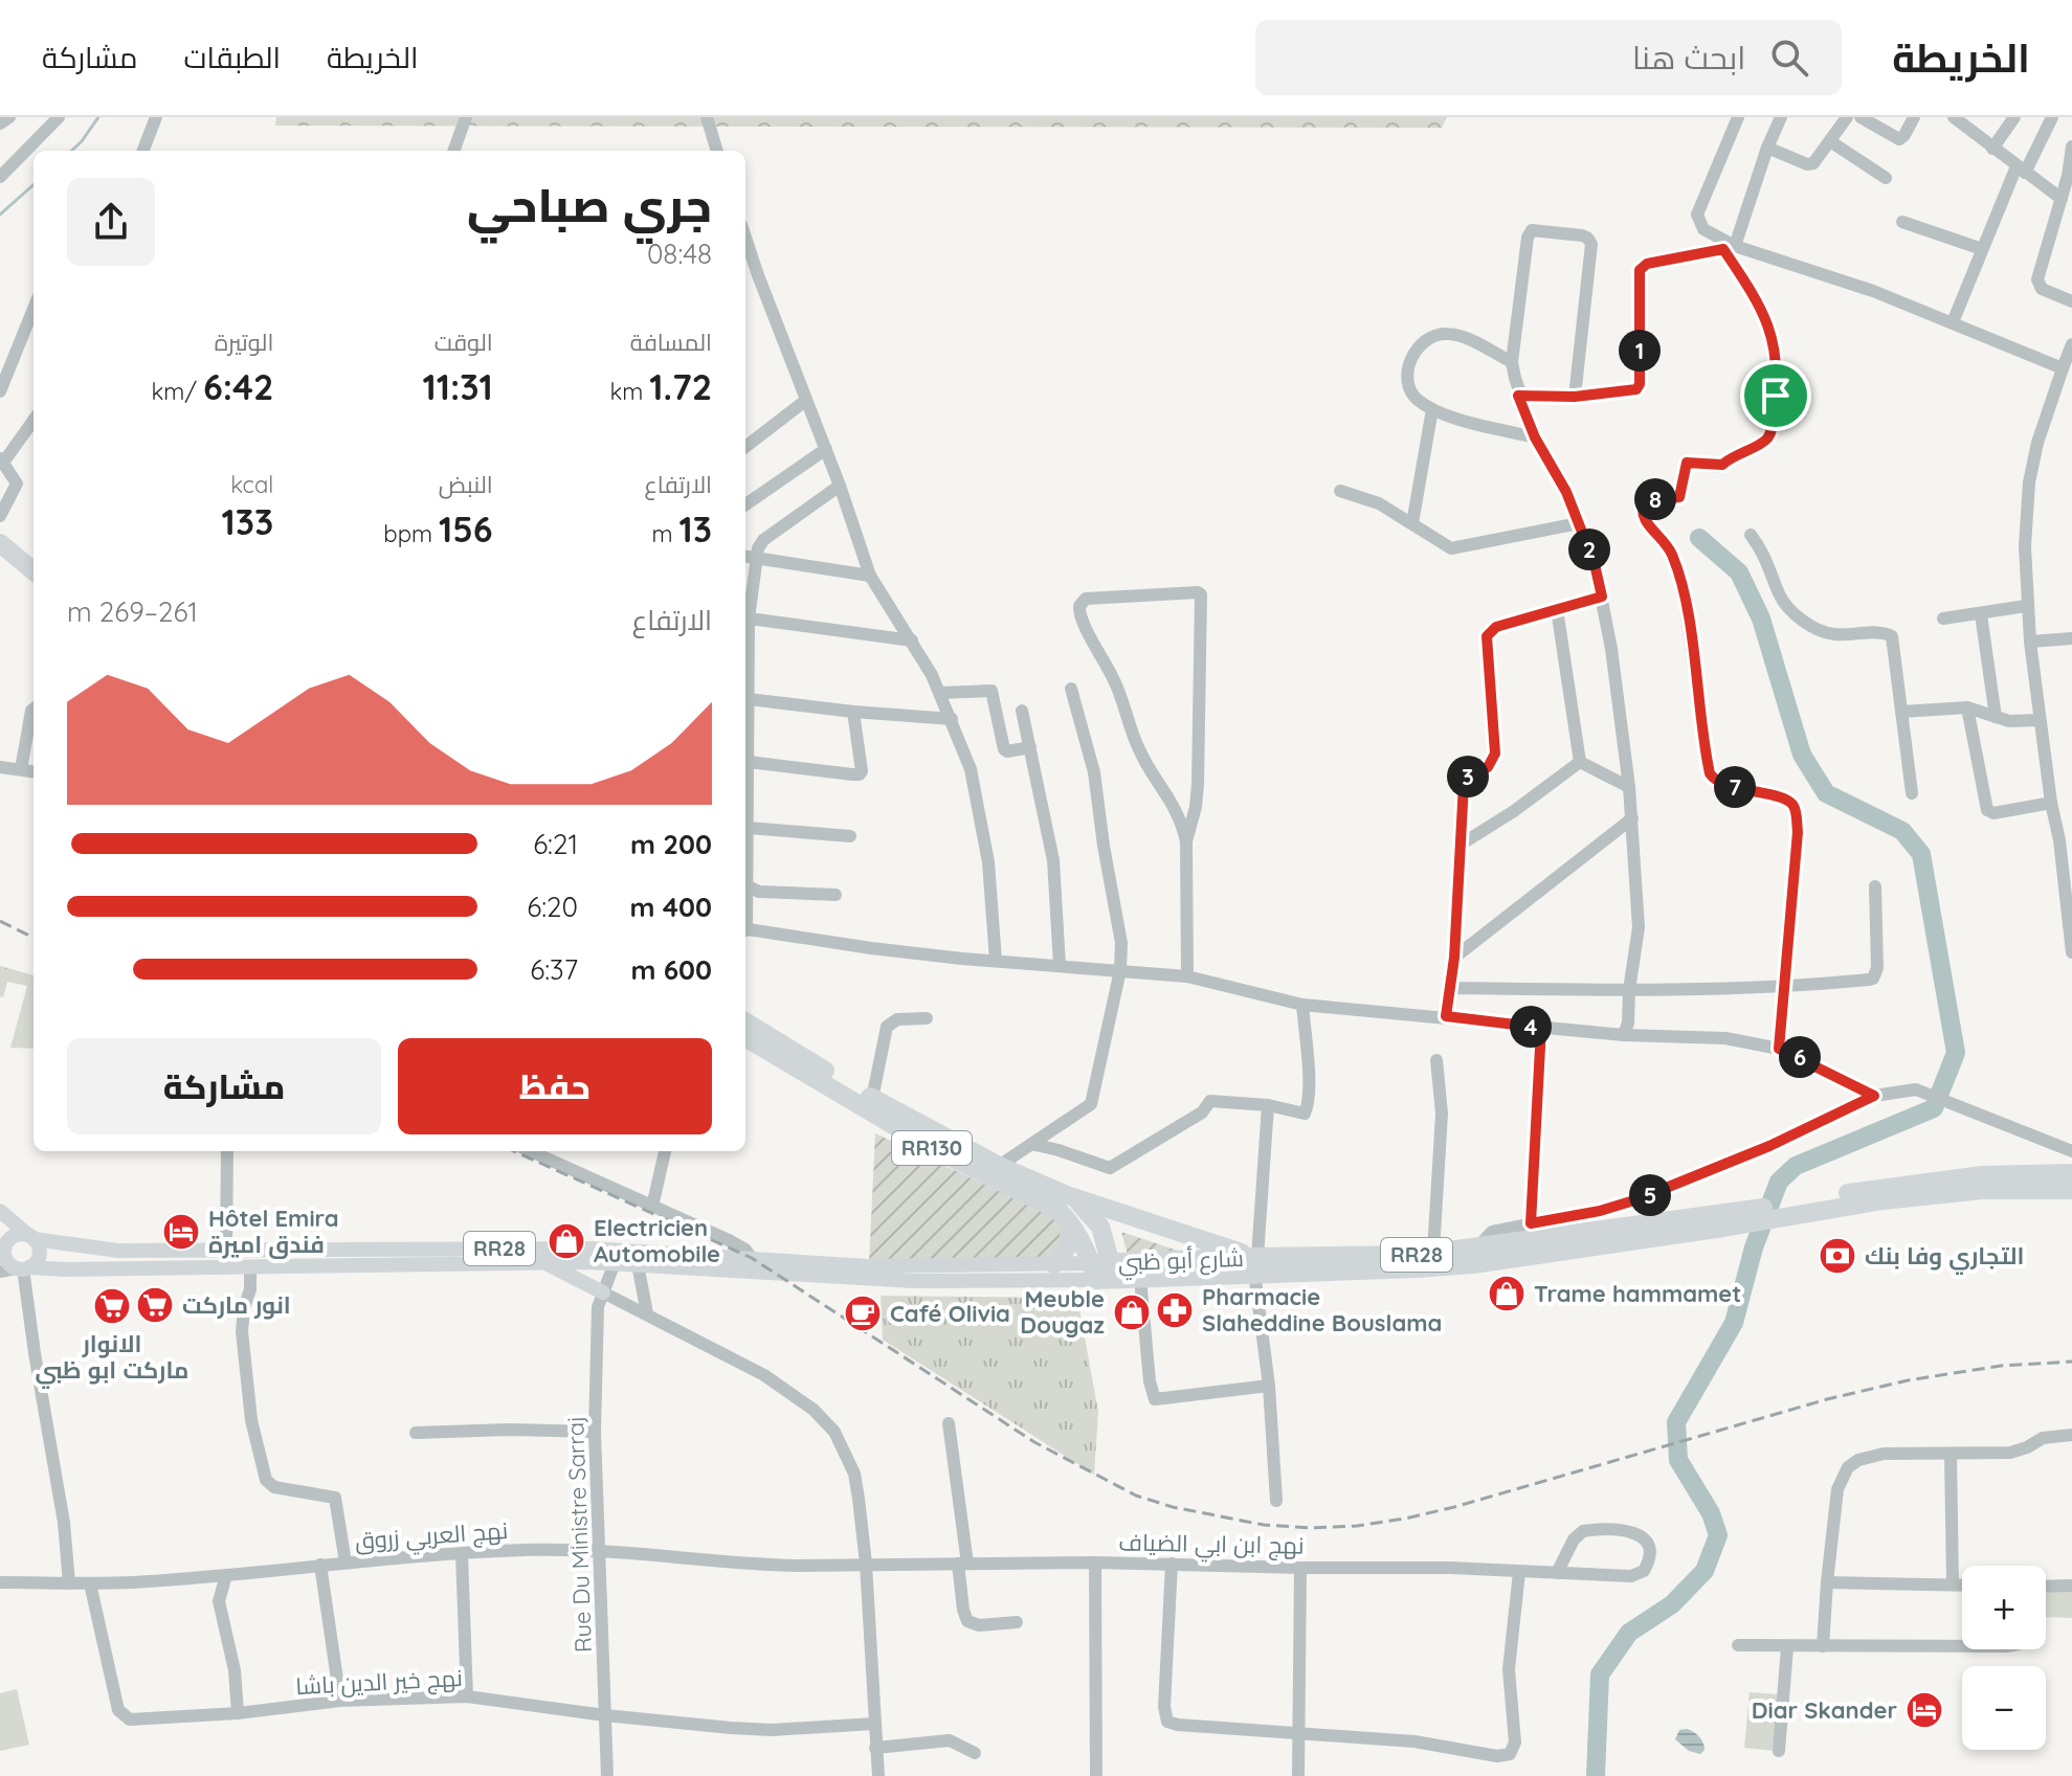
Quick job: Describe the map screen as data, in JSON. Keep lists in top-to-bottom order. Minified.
{"streets":{"highway":["RR130","RR28","شارع أبو ظبي"],"street":["Rue Du Ministre Sarraj","نهج العربي زروق","نهج ابن ابي الضياف","نهج خير الدين باشا"]},"crossings":[["RR130","شارع أبو ظبي"],["RR28","شارع أبو ظبي"],["شارع أبو ظبي","Rue Du Ministre Sarraj"],["Rue Du Ministre Sarraj","نهج العربي زروق"],["Rue Du Ministre Sarraj","نهج خير الدين باشا"],["نهج العربي زروق","نهج ابن ابي الضياف"],["نهج العربي زروق","نهج خير الدين باشا"]],"places":{"hotel":["Hôtel Emira فندق اميرة","Diar Skander"],"shop":["Electricien Automobile","Trame hammamet","Meuble Dougaz"],"bank":["التجاري وفا بنك"],"supermarket":["انور ماركت","الانوار ماركت ابو ظبي"],"pharmacy":["Pharmacie Slaheddine Bouslama"],"cafe":["Café Olivia"]},"page":{"header":"الخريطة","search":"ابحث هنا","nav":["الخريطة","الطبقات","مشاركة"],"heading":["جري صباحي","08:48"],"stats":[["المسافة","1.72 km"],["الوقت","11:31"],["الوتيرة","6:42 /km"],["الارتفاع","13 m"],["النبض","156 bpm"],["kcal","133"]],"pins":["1","8","2","3","7","4","6","5"],"chart":["الارتفاع","261–269 m"],"list":[{"name":"200 m","note":"6:21"},{"name":"400 m","note":"6:20"},{"name":"600 m","note":"6:37"}],"buttons":["حفظ","مشاركة"],"map_buttons":["+","−"]}}
